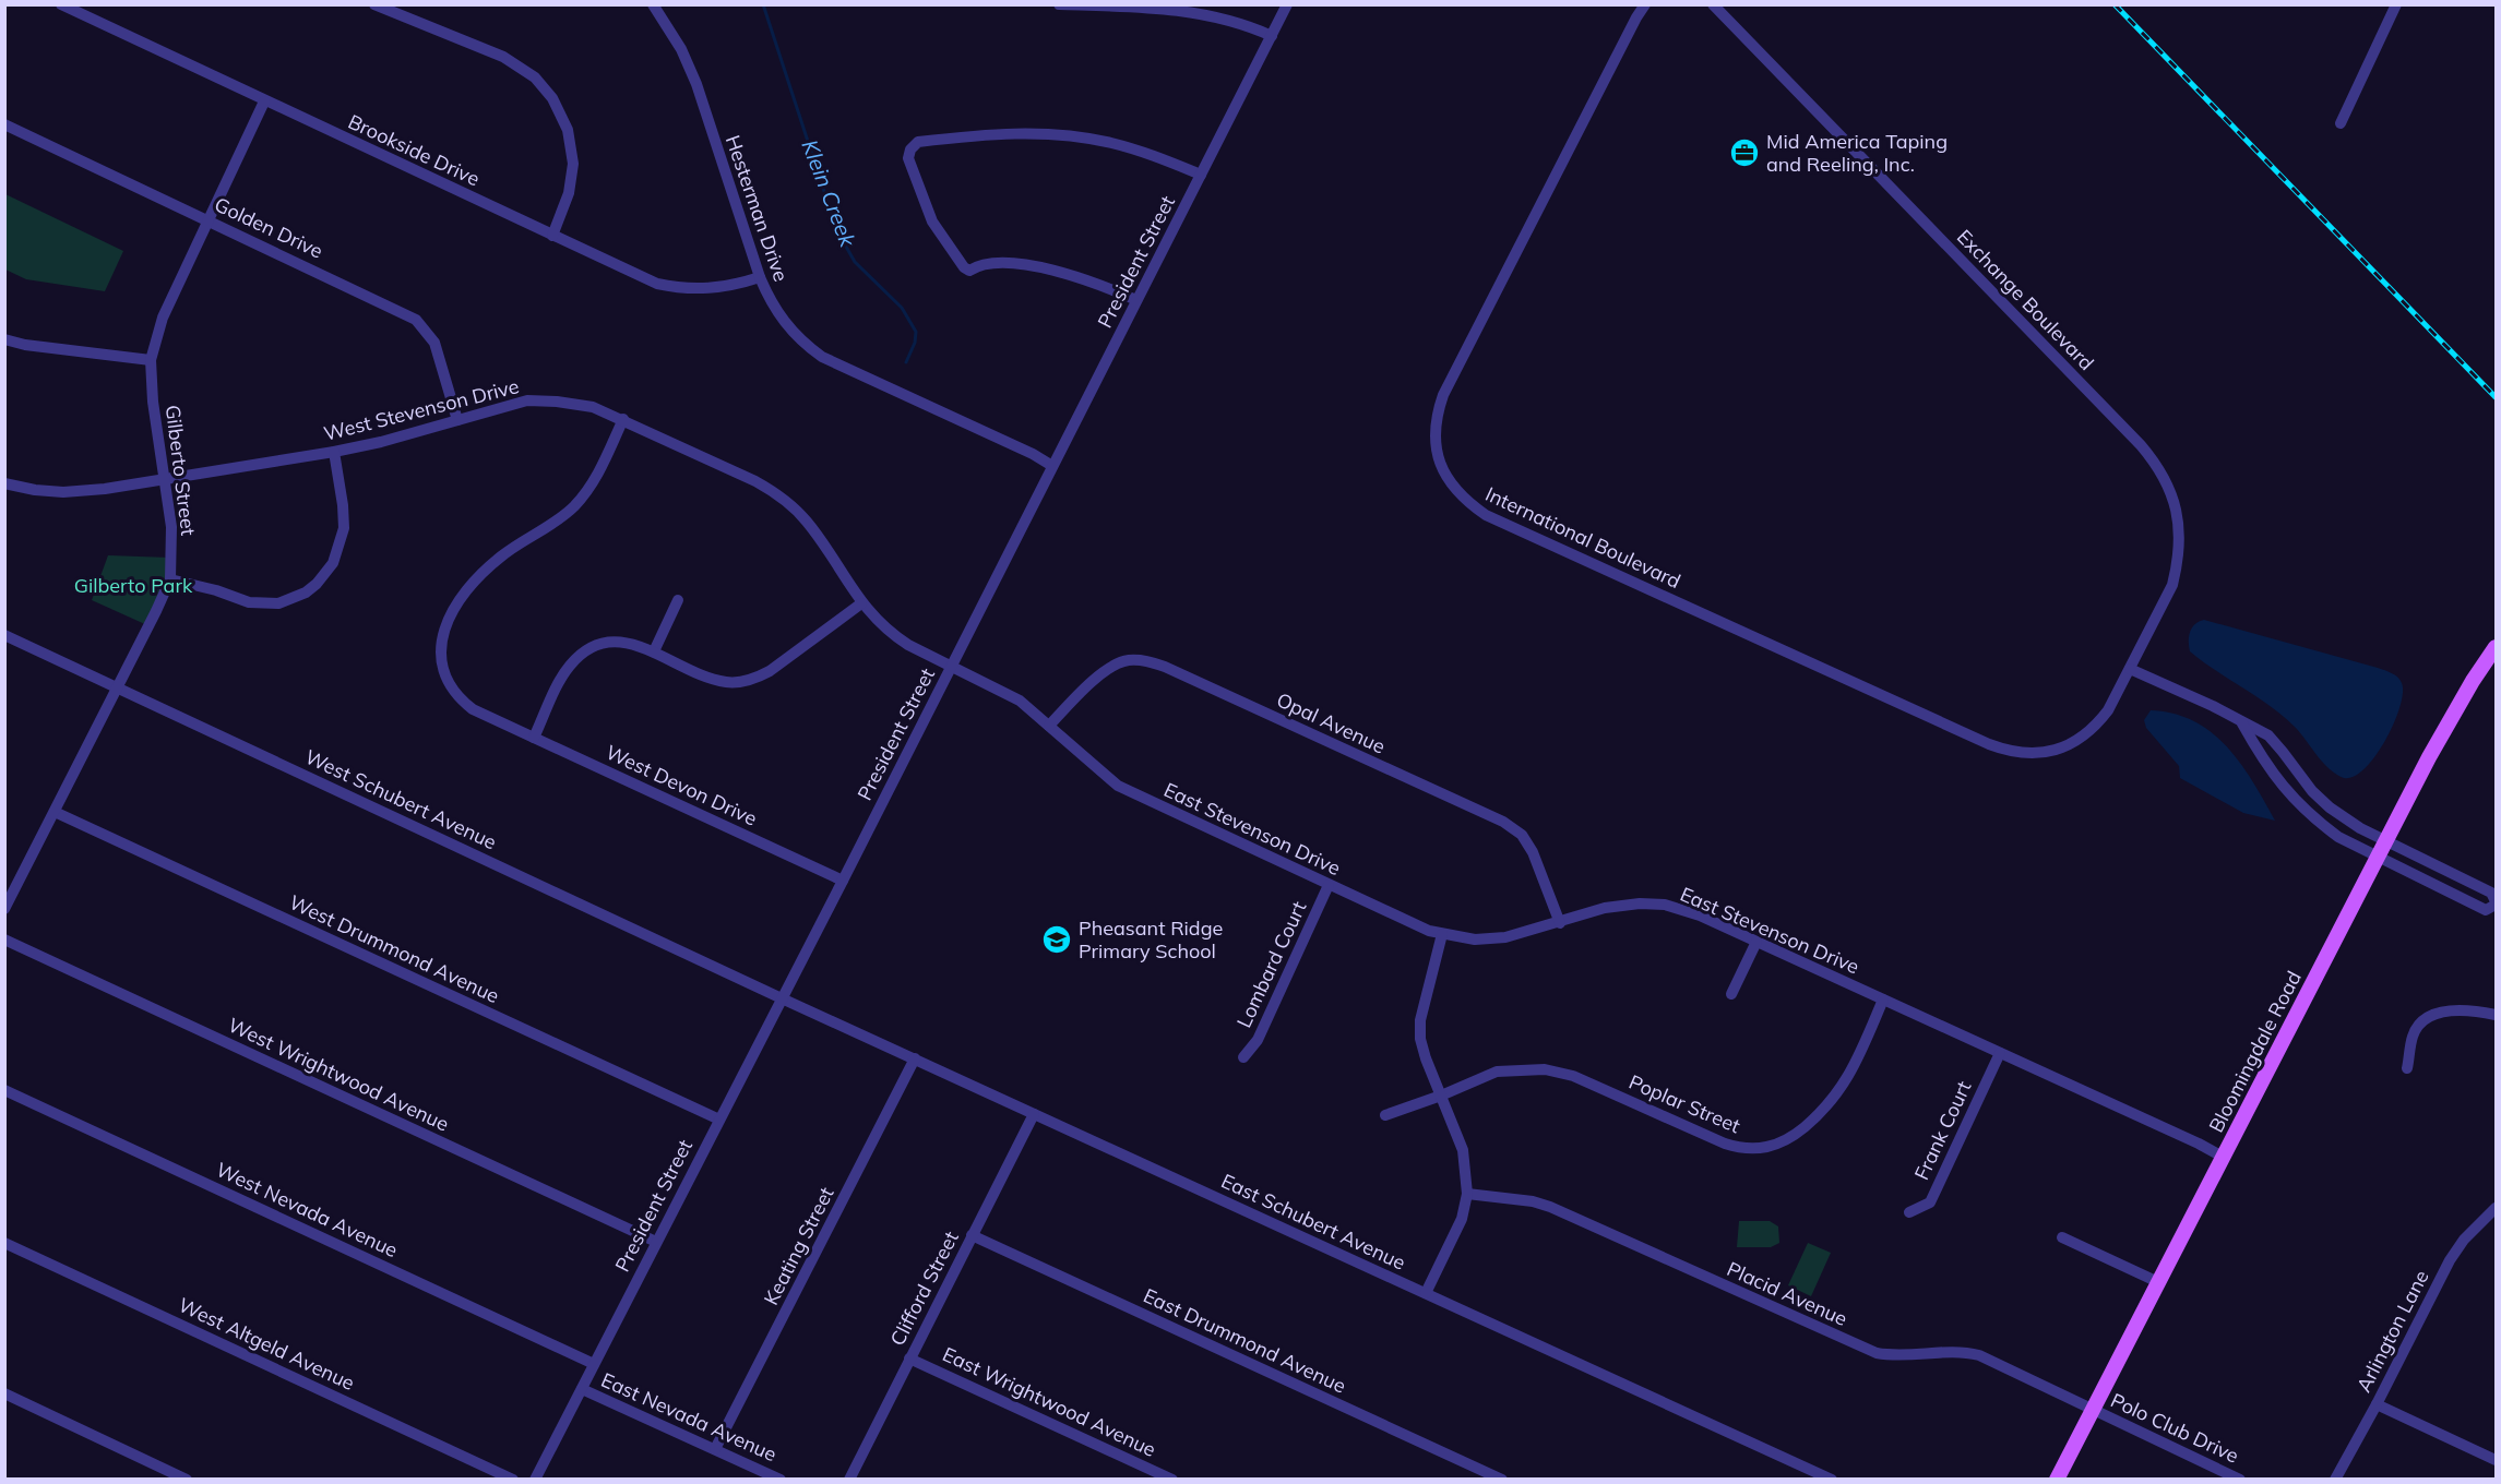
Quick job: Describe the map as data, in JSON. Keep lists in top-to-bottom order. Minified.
{"streets":{"main road":["Bloomingdale Road"],"street":["Brookside Drive","Hesterman Drive","Golden Drive","President Street","Exchange Boulevard","West Stevenson Drive","Gilberto Street","International Boulevard","Opal Avenue","West Devon Drive","West Schubert Avenue","East Stevenson Drive","West Drummond Avenue","Lombard Court","West Wrightwood Avenue","Poplar Street","Frank Court","West Nevada Avenue","East Schubert Avenue","Keating Street","Clifford Street","Placid Avenue","Arlington Lane","East Drummond Avenue","West Altgeld Avenue","East Wrightwood Avenue","East Nevada Avenue","Polo Club Drive"]},"crossings":[["Brookside Drive","Hesterman Drive"],["Brookside Drive","Gilberto Street"],["Hesterman Drive","President Street"],["Golden Drive","West Stevenson Drive"],["Golden Drive","Gilberto Street"],["President Street","West Stevenson Drive"],["President Street","West Devon Drive"],["President Street","West Schubert Avenue"],["President Street","East Stevenson Drive"],["President Street","West Drummond Avenue"],["President Street","West Wrightwood Avenue"],["President Street","West Nevada Avenue"],["President Street","East Schubert Avenue"],["President Street","East Nevada Avenue"],["Exchange Boulevard","International Boulevard"],["West Stevenson Drive","Gilberto Street"],["West Stevenson Drive","West Devon Drive"],["West Stevenson Drive","East Stevenson Drive"],["Gilberto Street","West Schubert Avenue"],["Gilberto Street","West Drummond Avenue"],["Opal Avenue","East Stevenson Drive"],["West Schubert Avenue","East Schubert Avenue"],["East Stevenson Drive","Lombard Court"],["East Stevenson Drive","Bloomingdale Road"],["East Stevenson Drive","Poplar Street"],["East Stevenson Drive","Frank Court"],["Bloomingdale Road","Placid Avenue"],["Bloomingdale Road","Polo Club Drive"],["East Schubert Avenue","Keating Street"],["East Schubert Avenue","Clifford Street"],["Keating Street","East Nevada Avenue"],["Clifford Street","East Drummond Avenue"],["Clifford Street","East Wrightwood Avenue"],["Placid Avenue","Polo Club Drive"]],"water":["Klein Creek"],"parks":["Gilberto Park"],"places":{"office":["Mid America Taping and Reeling, Inc."],"school or university":["Pheasant Ridge Primary School"]}}
